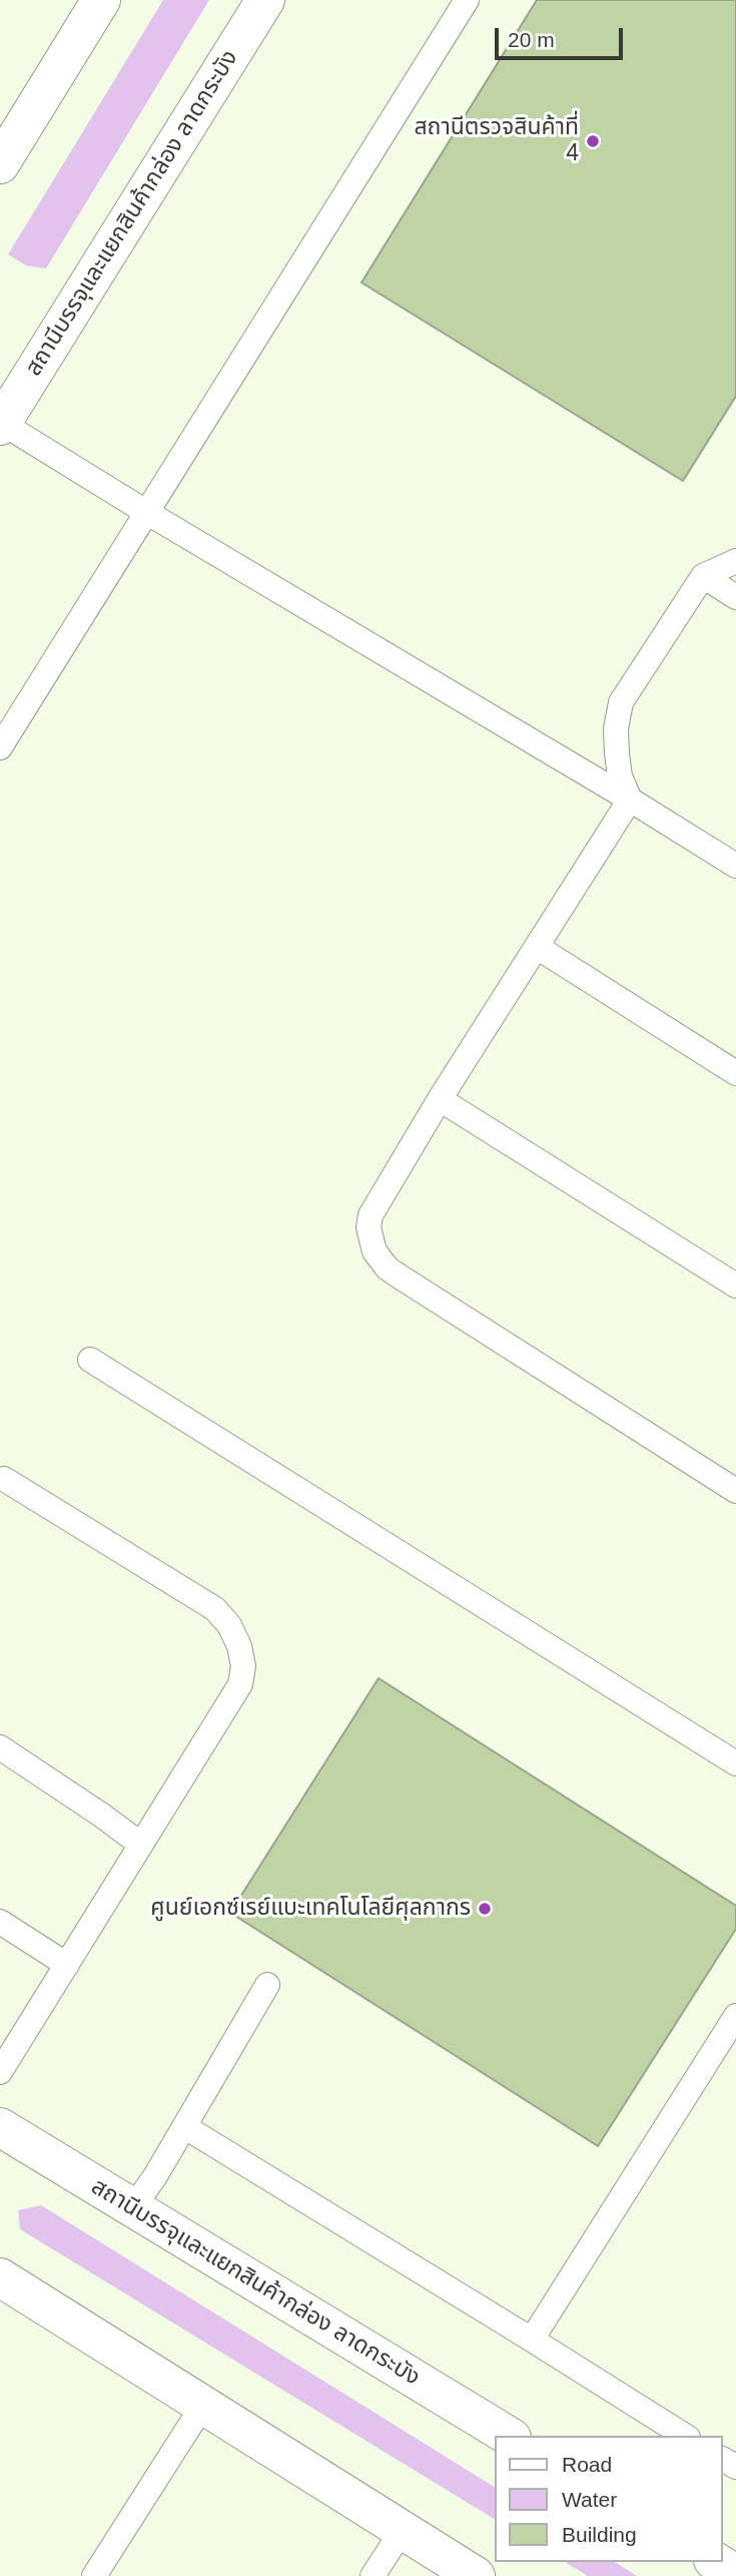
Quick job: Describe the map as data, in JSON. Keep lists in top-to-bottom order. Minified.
{"streets":{"street":["สถานีบรรจุและแยกสินค้ากล่อง ลาดกระบัง"]},"places":["สถานีตรวจสินค้าที่ 4","ศูนย์เอกซ์เรย์แบะเทคโนโลยีศุลกากร"],"legend":["Road","Water","Building"],"scale_bar":"20 m"}
